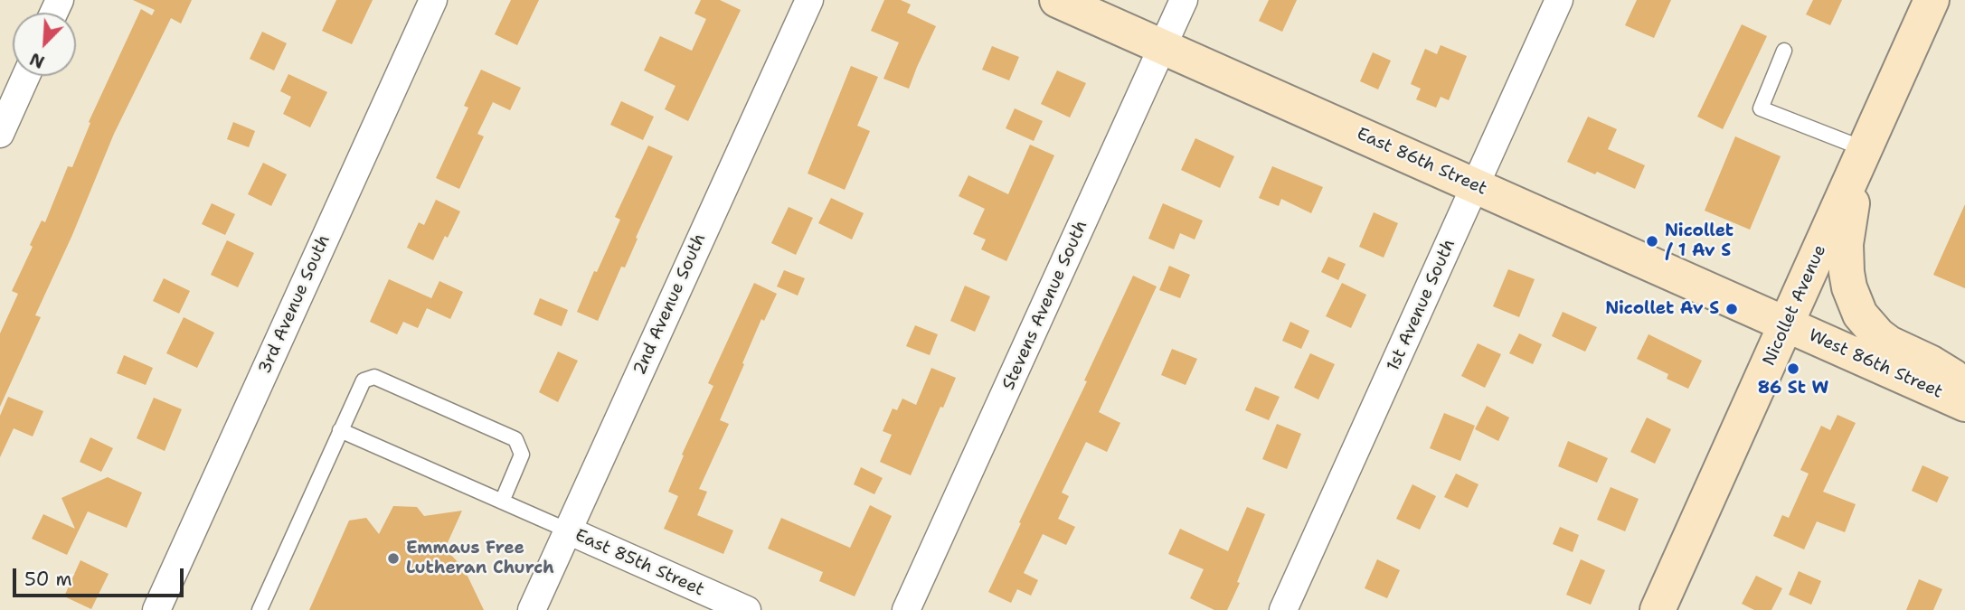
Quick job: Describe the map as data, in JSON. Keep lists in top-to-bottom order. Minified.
{"streets":{"street":["East 86th Street","3rd Avenue South","2nd Avenue South","Stevens Avenue South","1st Avenue South","Nicollet Avenue","West 86th Street","East 85th Street"]},"crossings":[["East 86th Street","Stevens Avenue South"],["East 86th Street","1st Avenue South"],["East 86th Street","Nicollet Avenue"],["East 86th Street","West 86th Street"],["2nd Avenue South","East 85th Street"],["Nicollet Avenue","West 86th Street"]],"places":["Nicollet / 1 Av S","Nicollet Av S","86 St W","Emmaus Free Lutheran Church"],"scale_bar":"50 m","north":"bottom left"}
